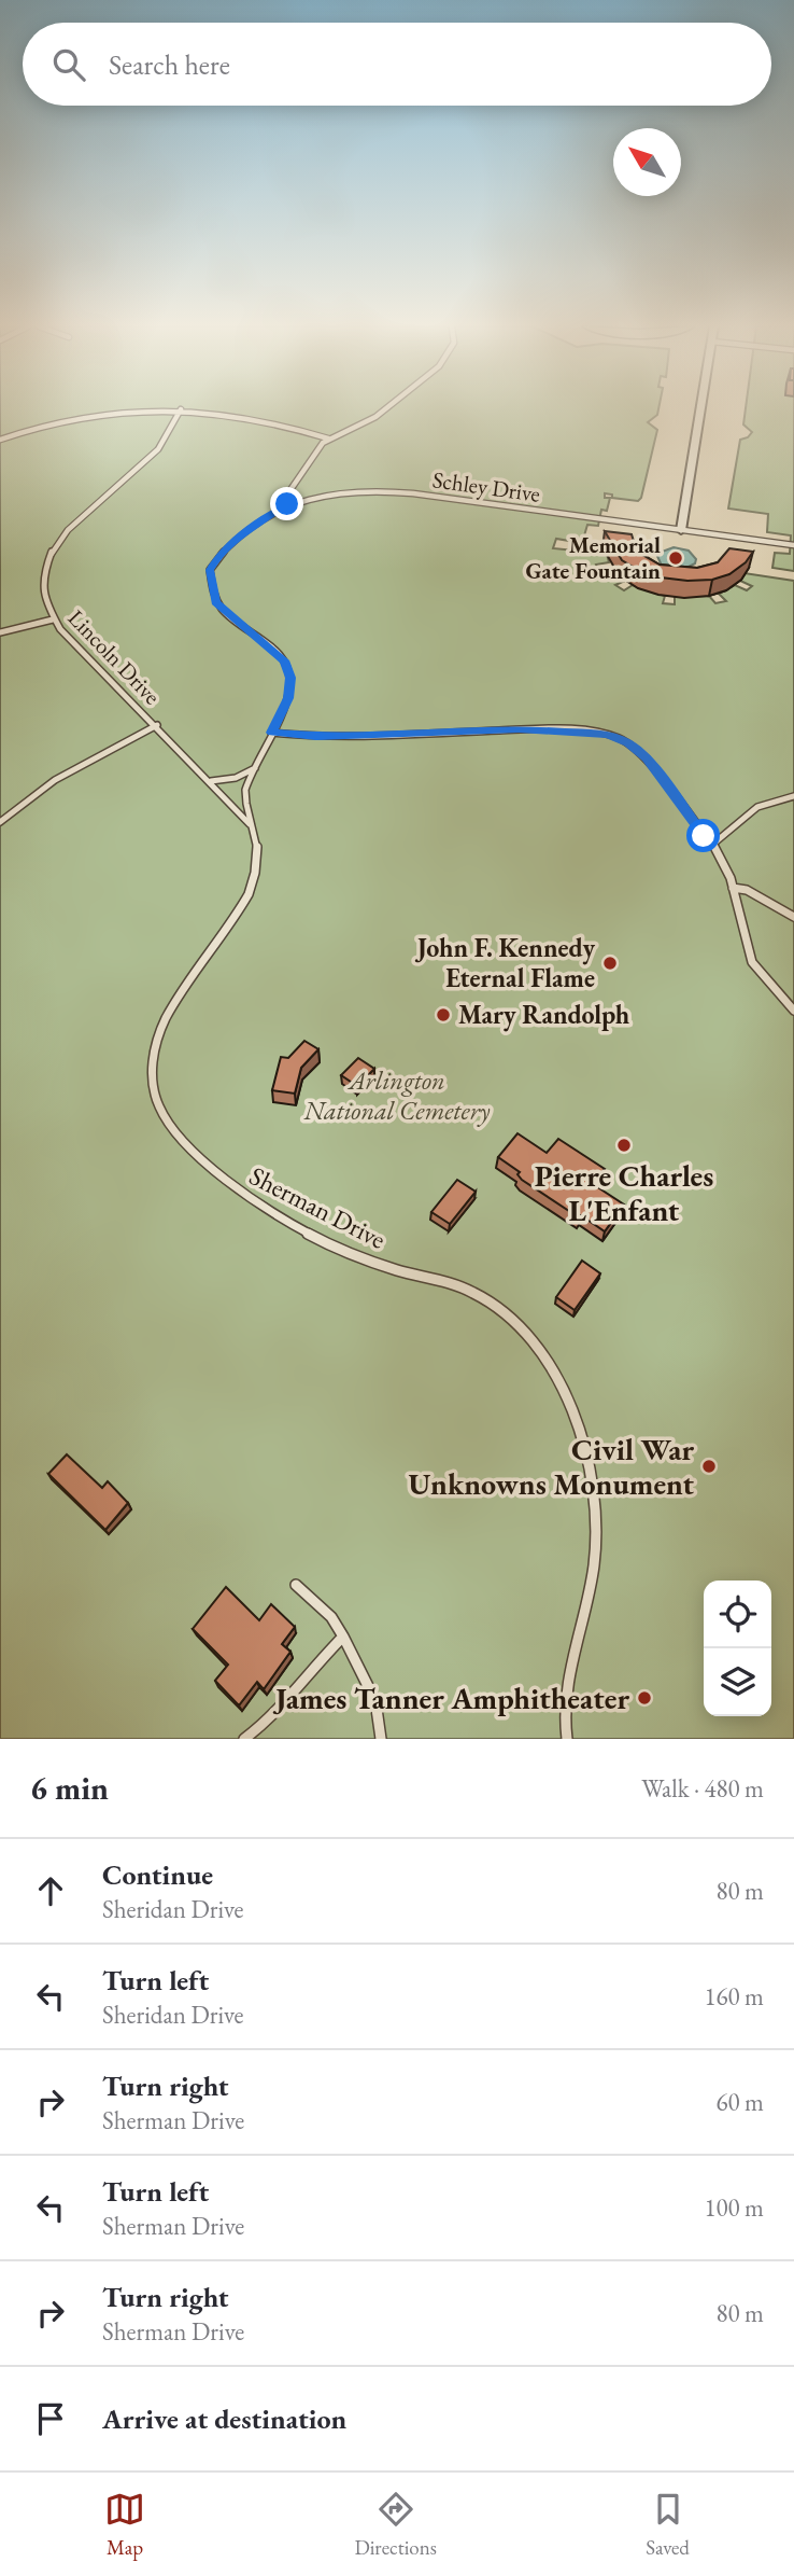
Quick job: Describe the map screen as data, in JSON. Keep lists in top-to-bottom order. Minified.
{"streets":{"lane":["Schley Drive","Lincoln Drive","Sherman Drive"]},"crossings":[["Schley Drive","Sherman Drive"],["Lincoln Drive","Sherman Drive"]],"parks":["Arlington National Cemetery"],"places":["Memorial Gate Fountain","John F. Kennedy Eternal Flame","Mary Randolph","Pierre Charles L'Enfant","Civil War Unknowns Monument","James Tanner Amphitheater"],"north":"top left","page":{"search":"Search here","heading":["6 min","Walk · 480 m"],"list":[["Continue","Sheridan Drive","80 m"],["Turn left","Sheridan Drive","160 m"],["Turn right","Sherman Drive","60 m"],["Turn left","Sherman Drive","100 m"],["Turn right","Sherman Drive","80 m"],"Arrive at destination"],"nav":["Map","Directions","Saved"]}}
